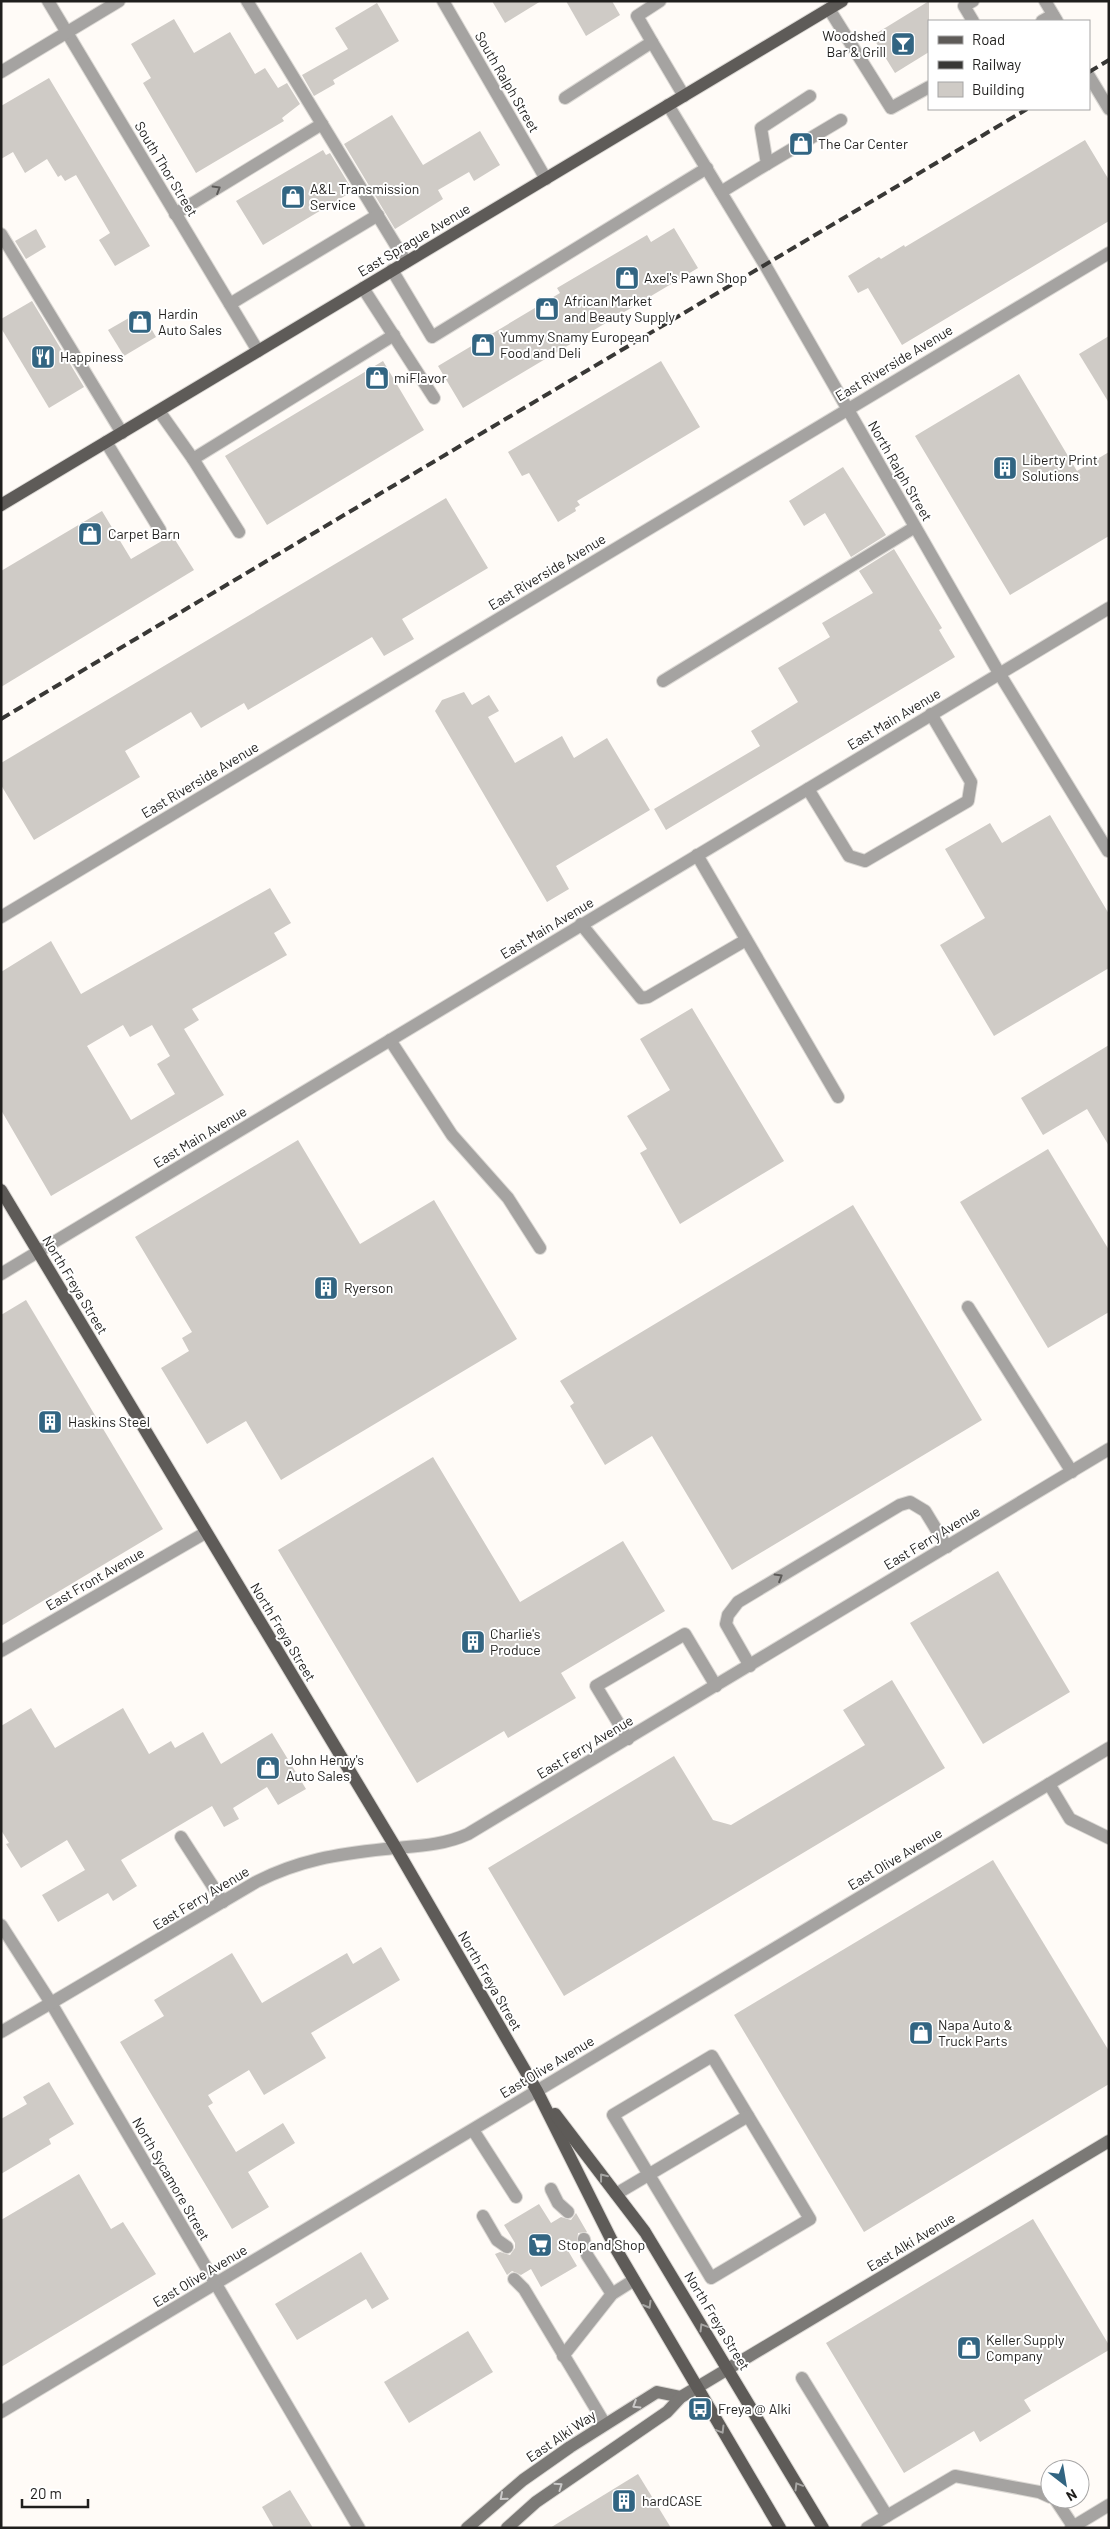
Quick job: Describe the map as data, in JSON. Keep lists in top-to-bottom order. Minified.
{"streets":{"main road":["East Sprague Avenue","North Freya Street","East Alki Avenue","East Alki Way"],"street":["South Ralph Street","South Thor Street","East Riverside Avenue","North Ralph Street","East Main Avenue","East Ferry Avenue","East Front Avenue","East Olive Avenue","North Sycamore Street"]},"crossings":[["South Ralph Street","East Sprague Avenue"],["South Thor Street","East Sprague Avenue"],["East Sprague Avenue","North Ralph Street"],["East Riverside Avenue","North Ralph Street"],["North Ralph Street","East Main Avenue"],["East Main Avenue","North Freya Street"],["North Freya Street","East Ferry Avenue"],["North Freya Street","East Front Avenue"],["North Freya Street","East Olive Avenue"],["North Freya Street","East Alki Avenue"],["East Ferry Avenue","North Sycamore Street"],["East Olive Avenue","North Sycamore Street"]],"places":{"bar":["Woodshed Bar & Grill"],"shop":["The Car Center","A&L Transmission Service","Axel's Pawn Shop","African Market and Beauty Supply","Hardin Auto Sales","Yummy Snamy European Food and Deli","miFlavor","Carpet Barn","John Henry's Auto Sales","Napa Auto & Truck Parts","Keller Supply Company"],"restaurant":["Happiness"],"building":["Liberty Print Solutions","Ryerson","Haskins Steel","Charlie's Produce","hardCASE"],"supermarket":["Stop and Shop"],"bus stop":["Freya @ Alki"]},"legend":["Road","Railway","Building"],"scale_bar":"20 m","north":"bottom right"}
